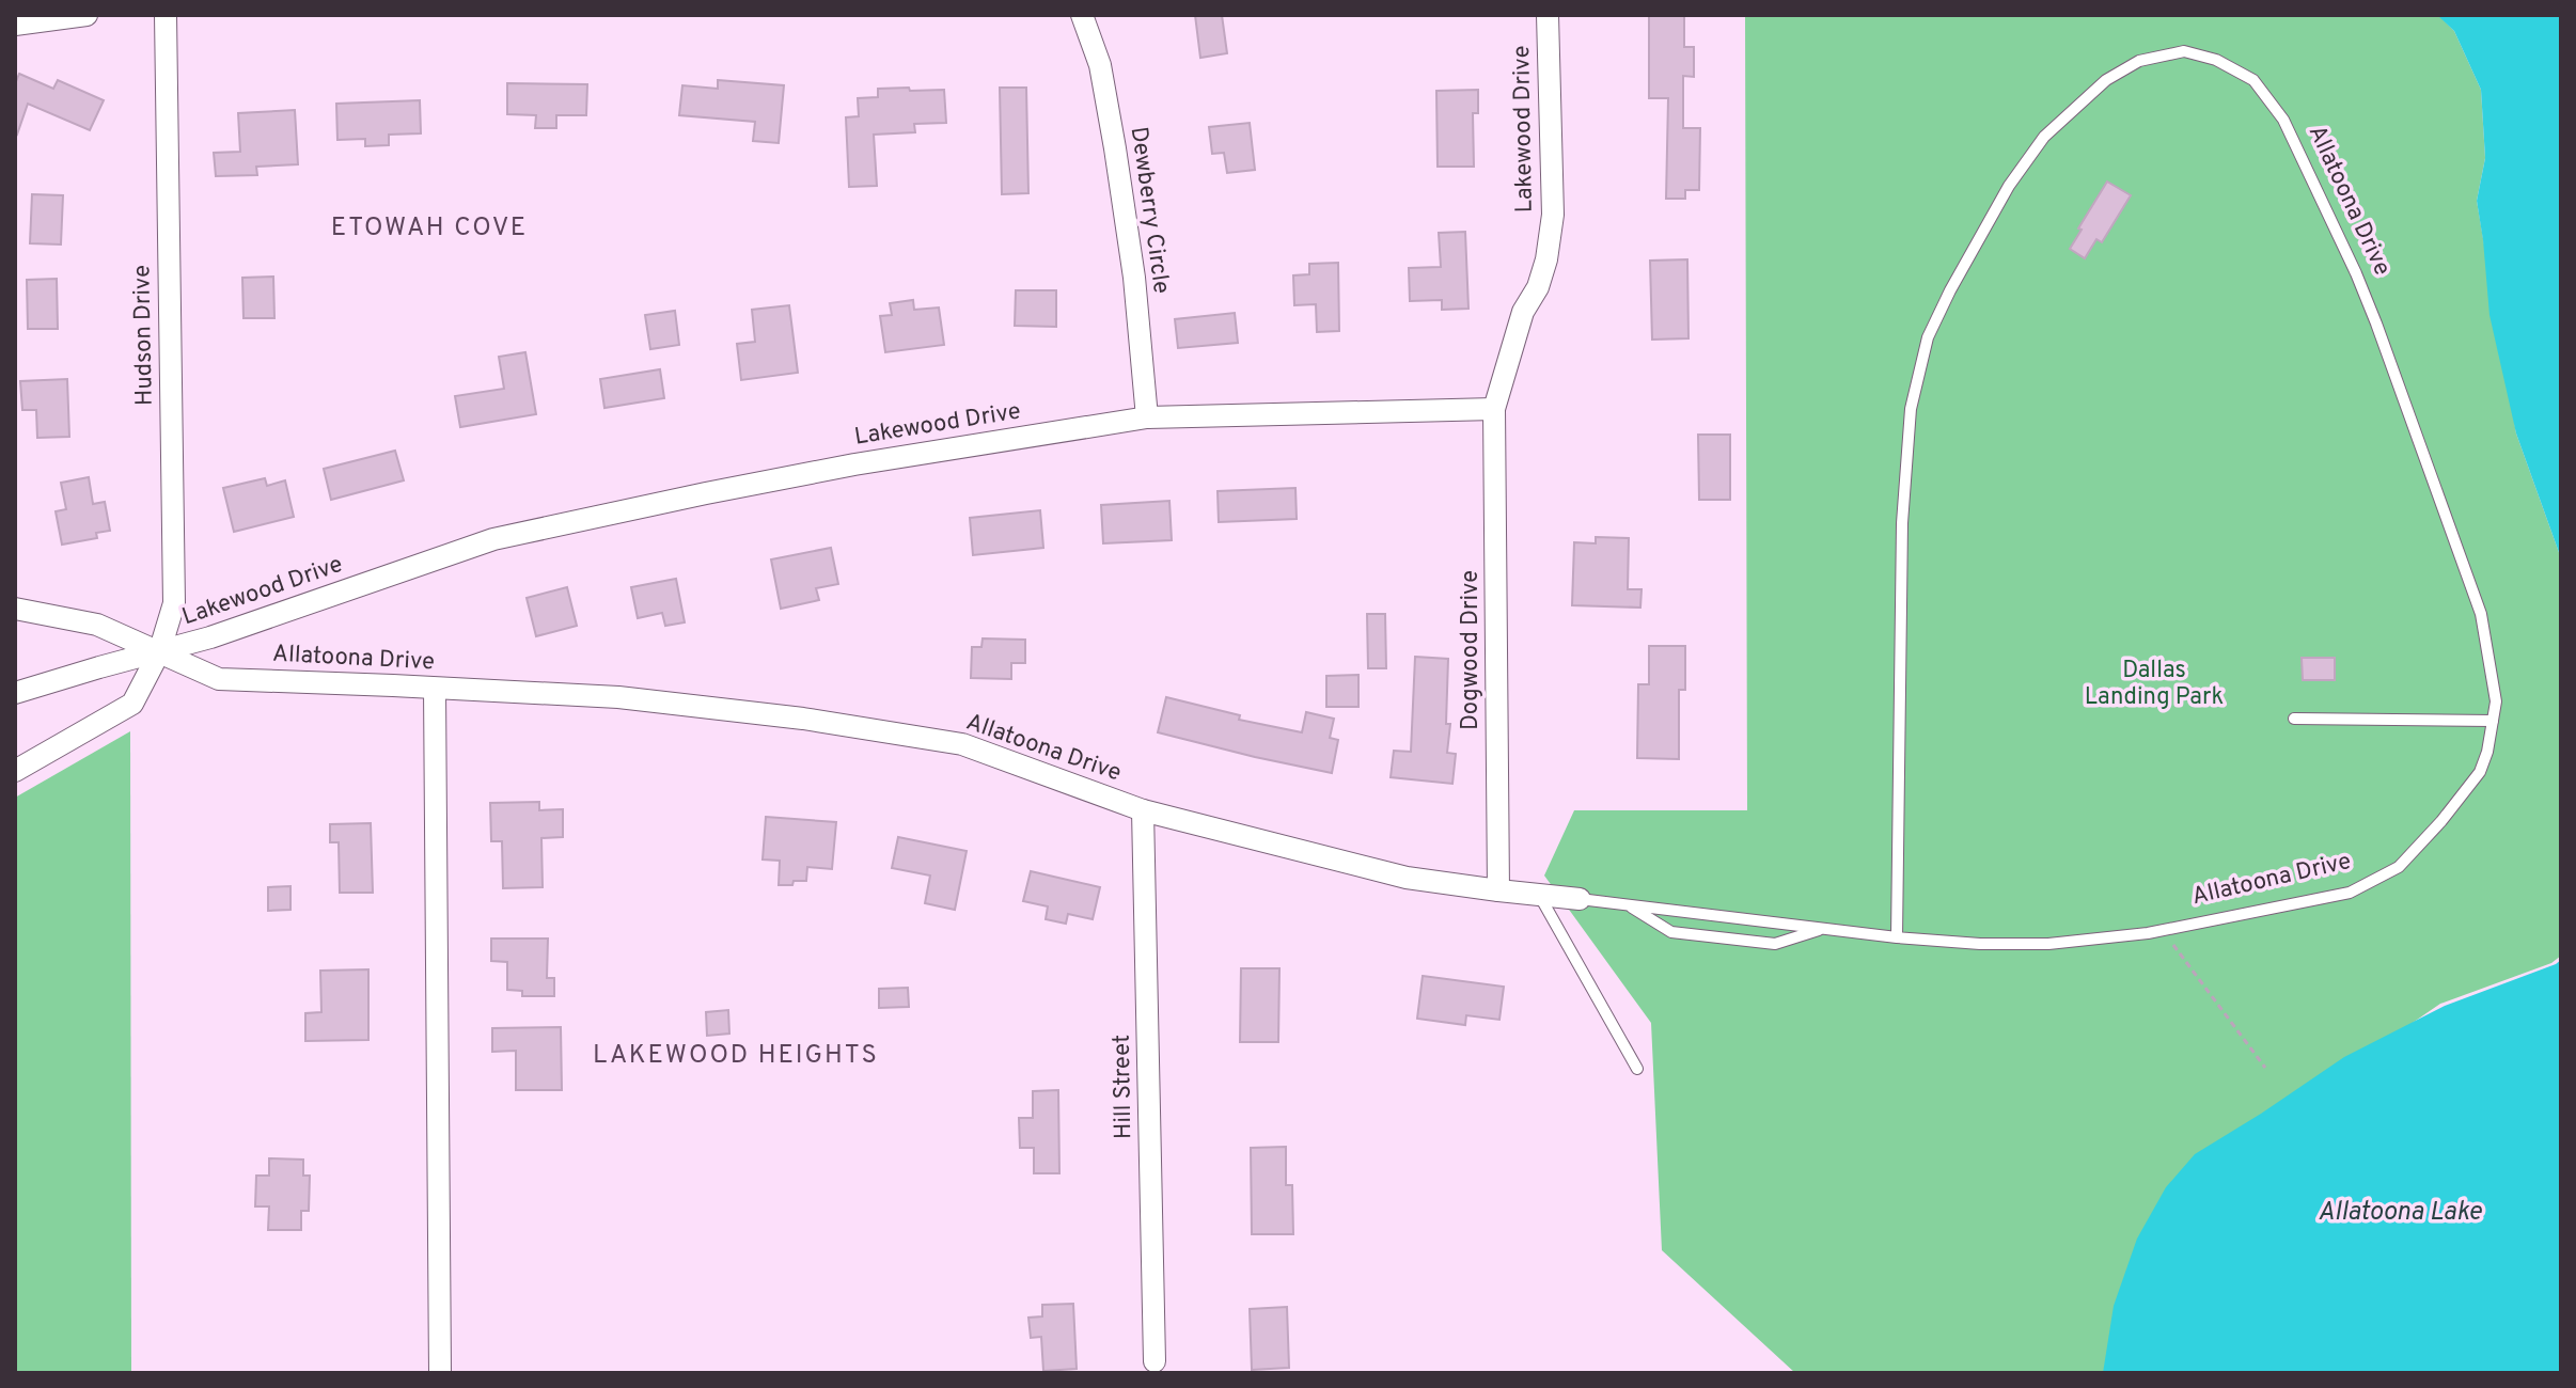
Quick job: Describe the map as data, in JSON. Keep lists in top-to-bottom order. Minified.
{"streets":{"street":["Lakewood Drive","Allatoona Drive","Dewberry Circle","Hudson Drive","Dogwood Drive","Hill Street"]},"crossings":[["Lakewood Drive","Allatoona Drive"],["Lakewood Drive","Dewberry Circle"],["Lakewood Drive","Hudson Drive"],["Lakewood Drive","Dogwood Drive"],["Allatoona Drive","Hudson Drive"],["Allatoona Drive","Dogwood Drive"],["Allatoona Drive","Hill Street"]],"districts":["ETOWAH COVE","LAKEWOOD HEIGHTS"],"water":["Allatoona Lake"],"parks":["Dallas Landing Park"]}
